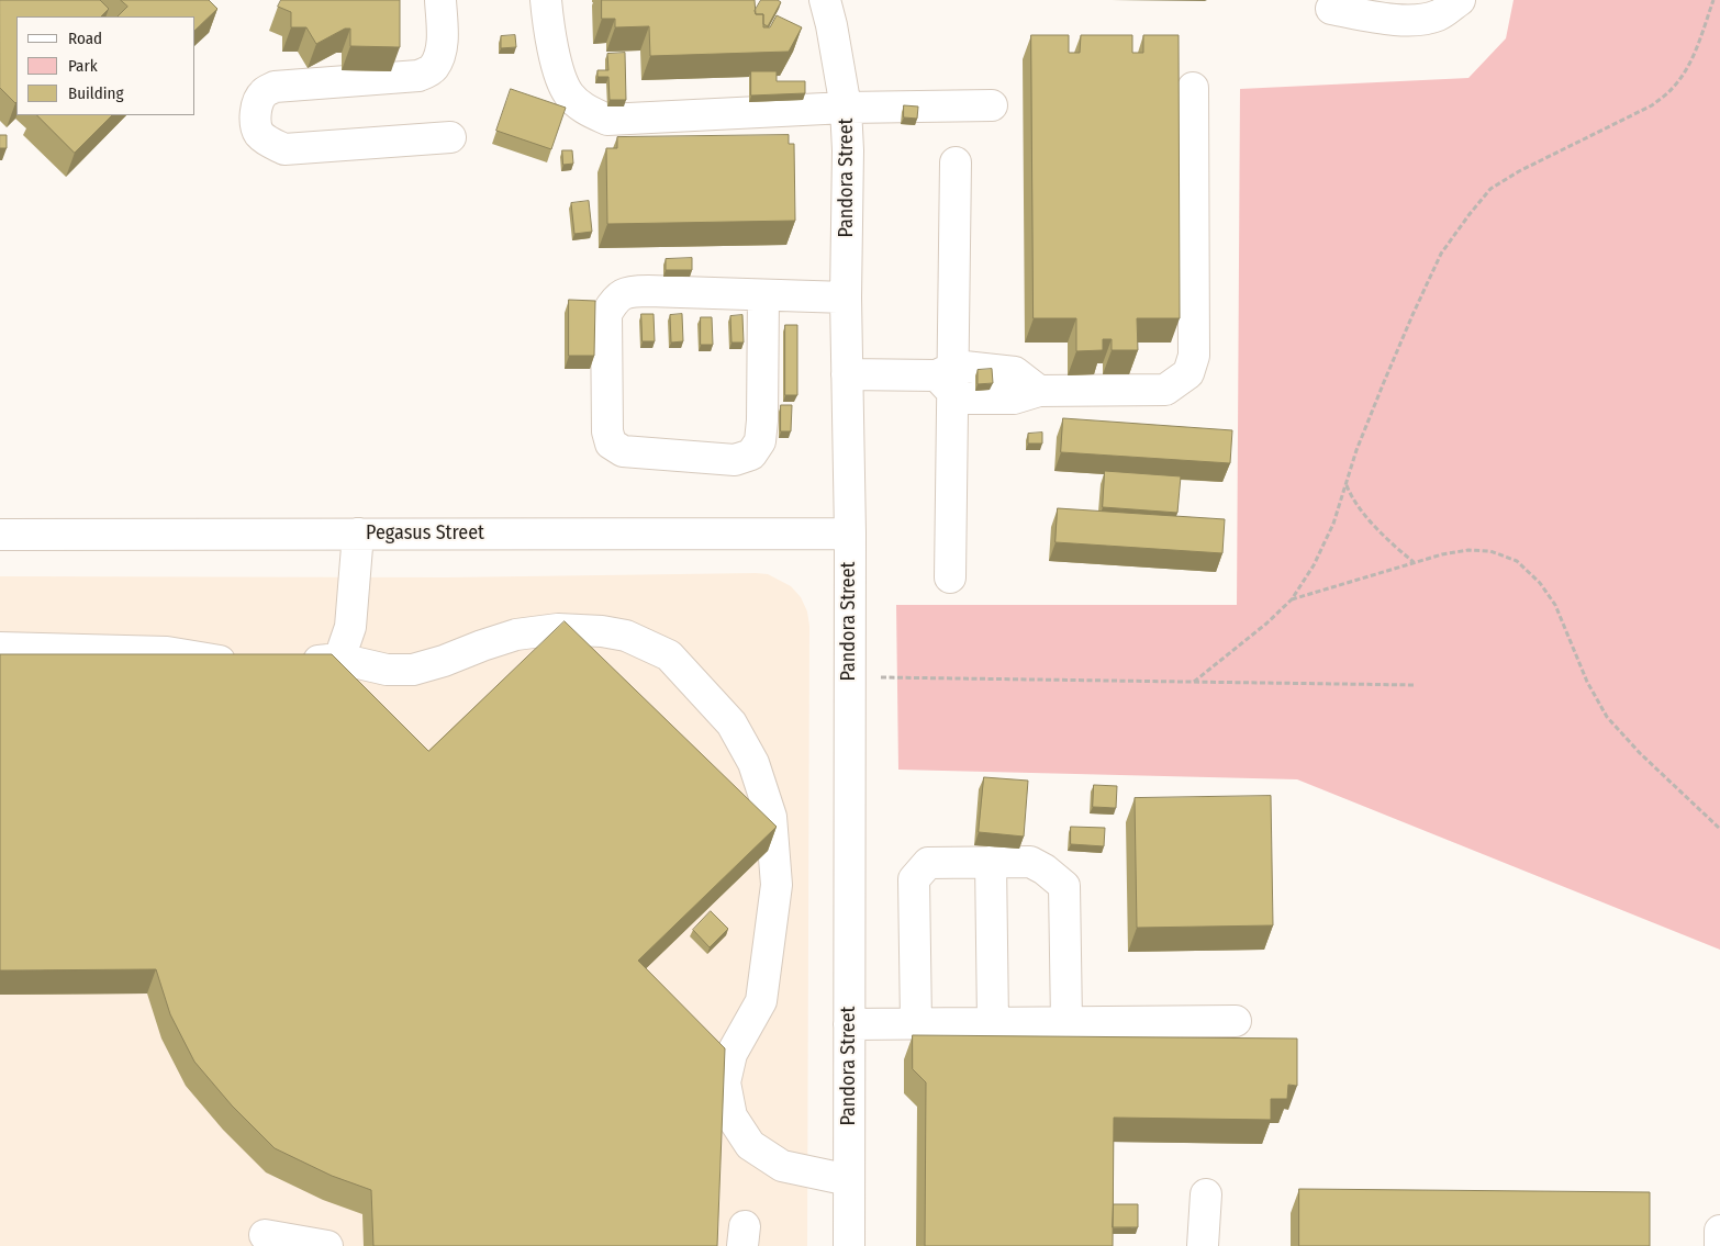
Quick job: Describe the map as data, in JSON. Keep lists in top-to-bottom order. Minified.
{"streets":{"street":["Pandora Street","Pegasus Street"]},"crossings":[["Pandora Street","Pegasus Street"]],"legend":["Road","Park","Building"]}
